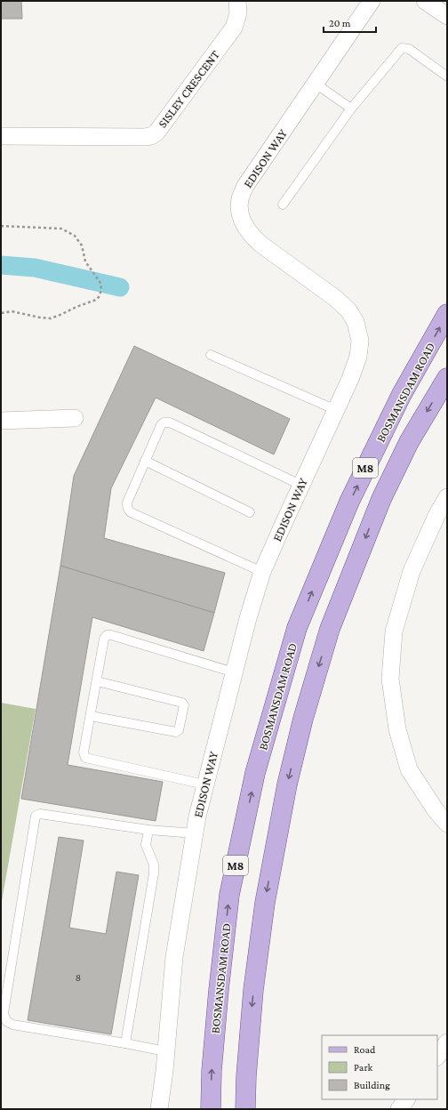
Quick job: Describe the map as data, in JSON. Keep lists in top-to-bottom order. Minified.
{"streets":{"main road":["BOSMANSDAM ROAD","M8"],"street":["SISLEY CRESCENT","EDISON WAY"]},"house_numbers":["8"],"legend":["Road","Park","Building"],"scale_bar":"20 m"}
